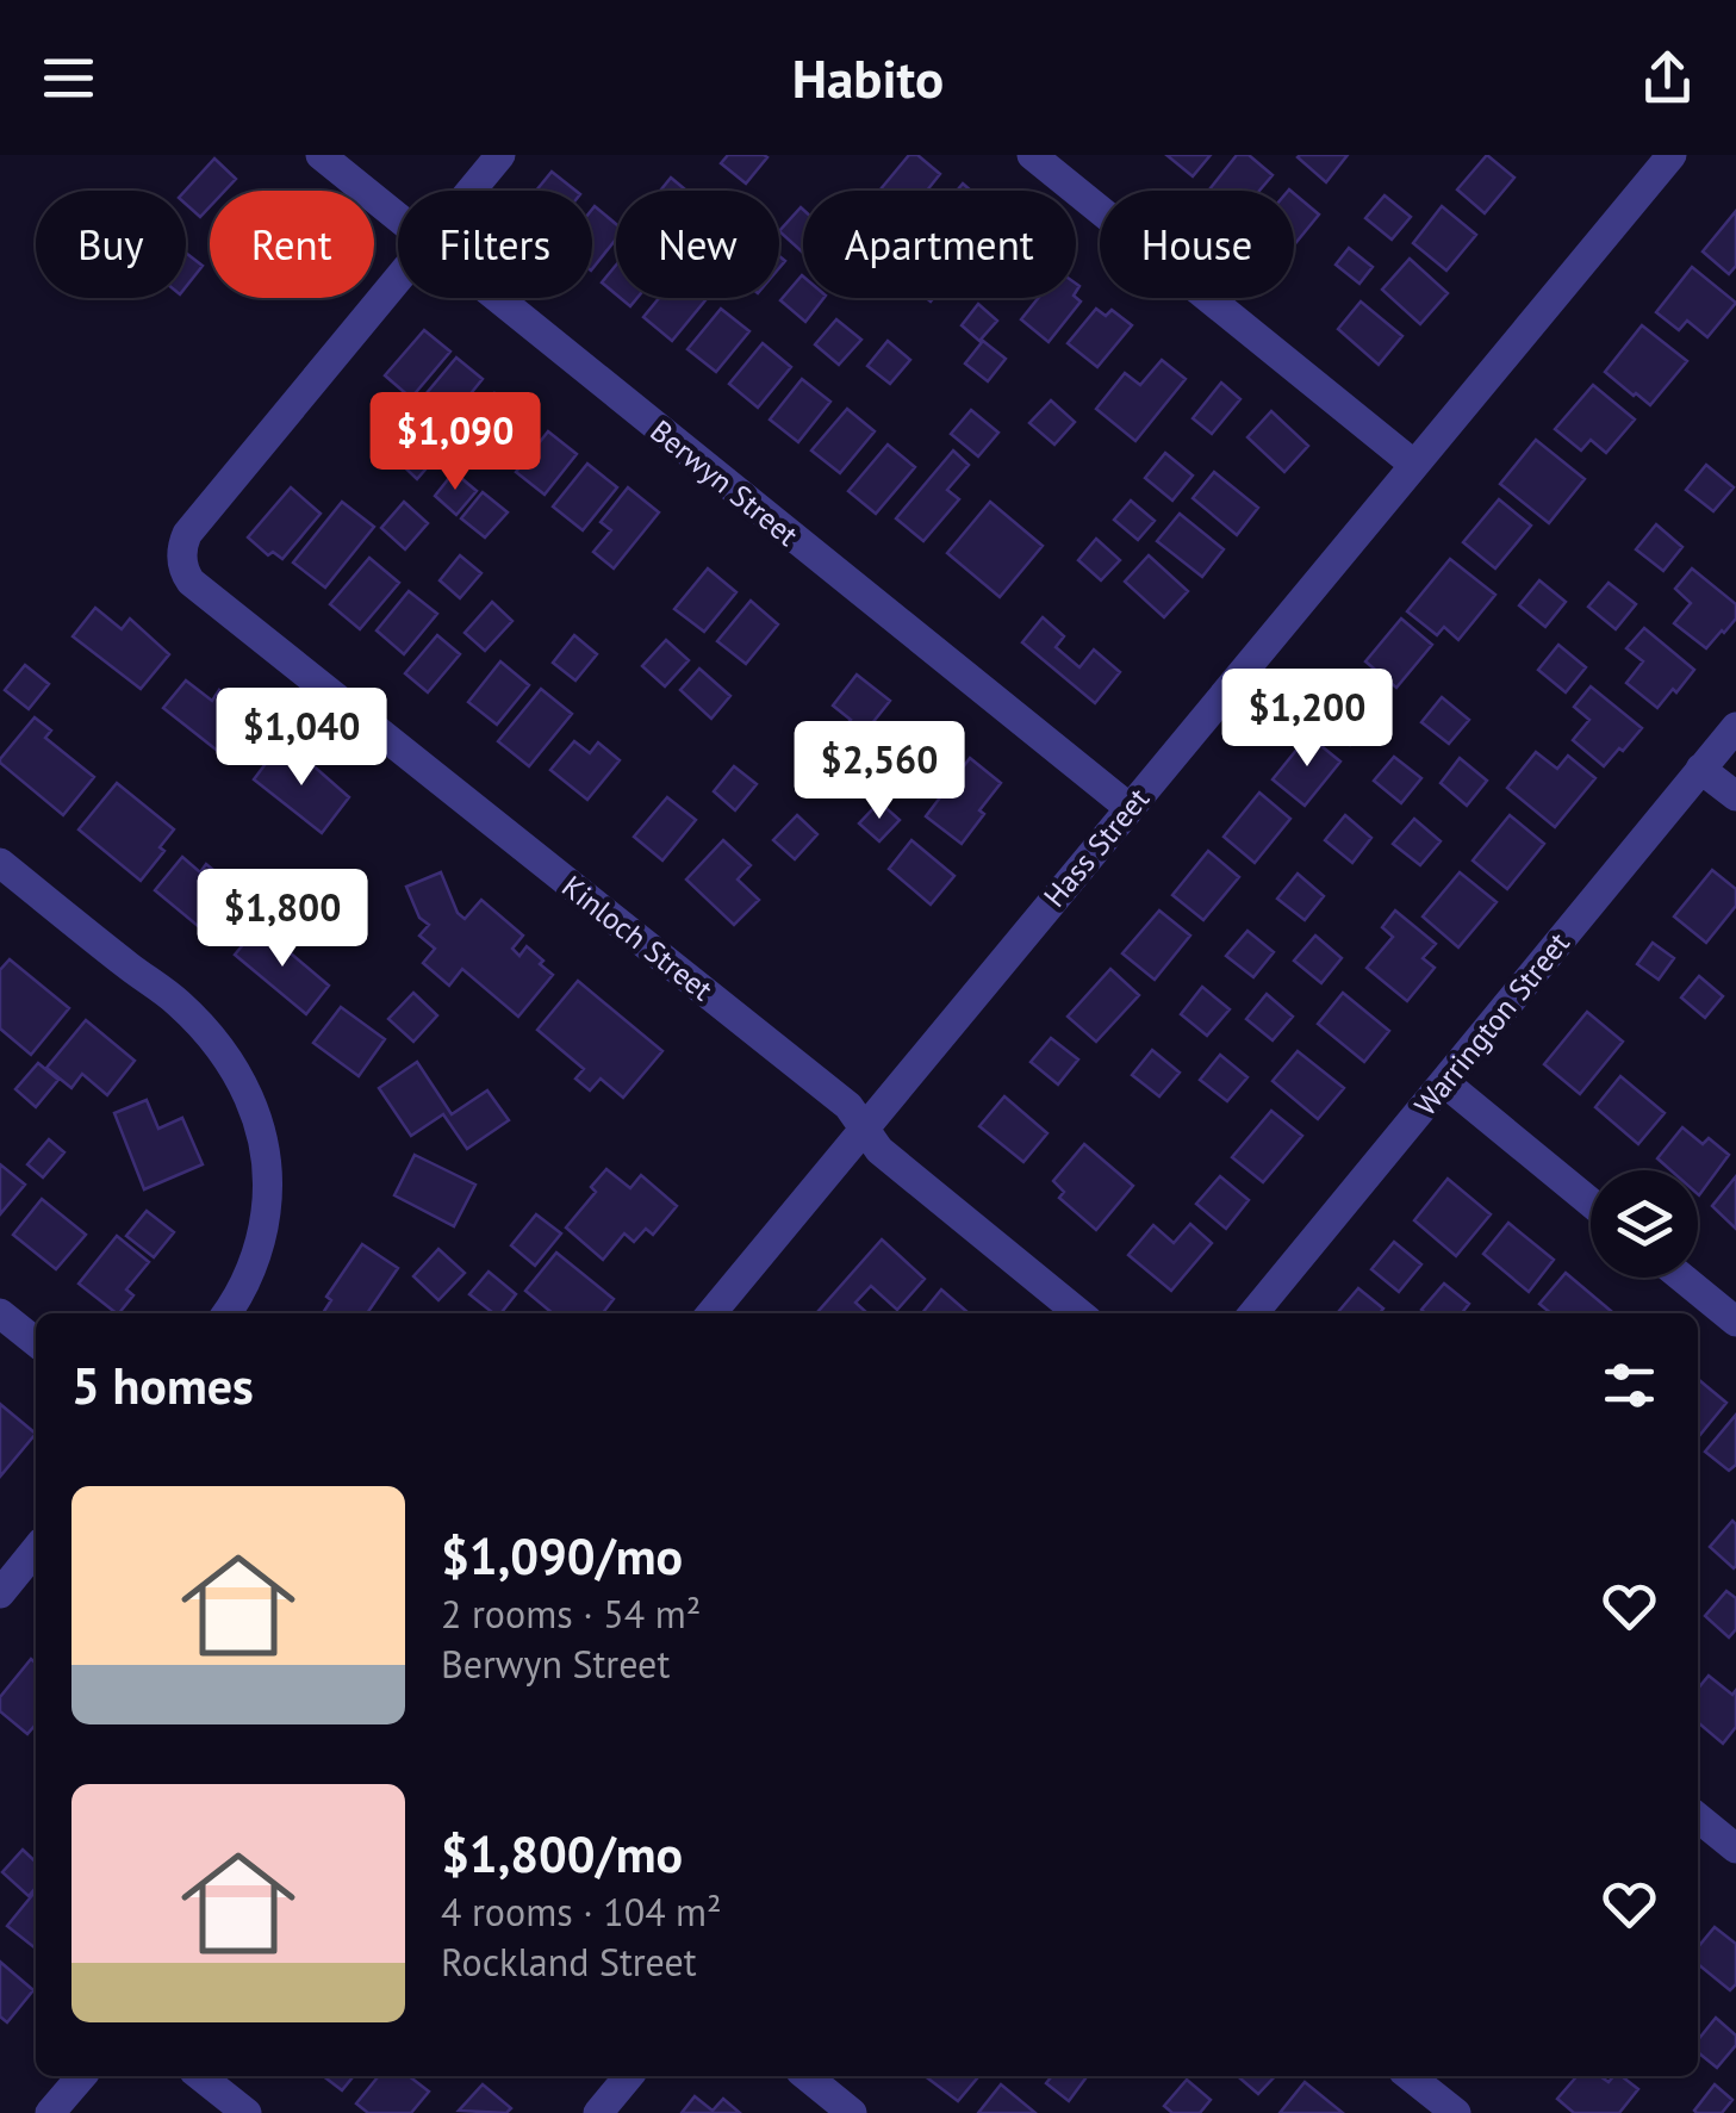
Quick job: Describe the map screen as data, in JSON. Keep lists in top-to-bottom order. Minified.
{"streets":{"street":["Berwyn Street","Hass Street","Kinloch Street","Warrington Street"]},"crossings":[["Berwyn Street","Hass Street"],["Hass Street","Kinloch Street"]],"page":{"header":"Habito","chip":["Buy","Rent","Filters","New","Apartment","House"],"price":["$1,090","$1,200","$1,040","$2,560","$1,800"],"heading":"5 homes","list":[{"name":"$1,090/mo","note":"2 rooms · 54 m² · Berwyn Street"},{"name":"$1,800/mo","note":"4 rooms · 104 m² · Rockland Street"}]}}
